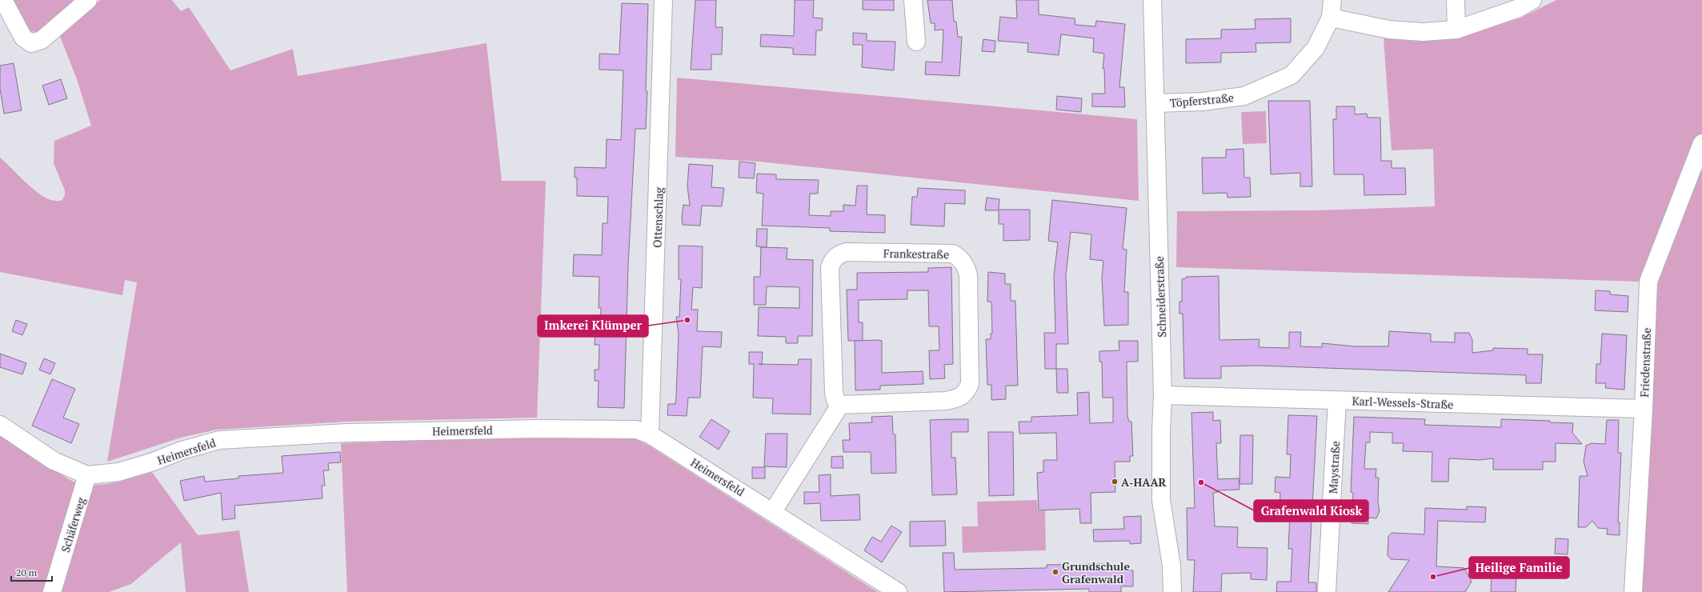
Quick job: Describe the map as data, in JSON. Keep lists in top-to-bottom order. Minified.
{"streets":{"street":["Töpferstraße","Ottenschlag","Frankestraße","Schneiderstraße","Friedenstraße","Karl-Wessels-Straße","Heimersfeld","Maystraße","Schäferweg"]},"crossings":[["Töpferstraße","Schneiderstraße"],["Ottenschlag","Heimersfeld"],["Schneiderstraße","Karl-Wessels-Straße"],["Friedenstraße","Karl-Wessels-Straße"],["Karl-Wessels-Straße","Maystraße"],["Heimersfeld","Schäferweg"]],"places":["Imkerei Klümper","A-HAAR","Grafenwald Kiosk","Grundschule Grafenwald","Heilige Familie"],"scale_bar":"20 m"}
